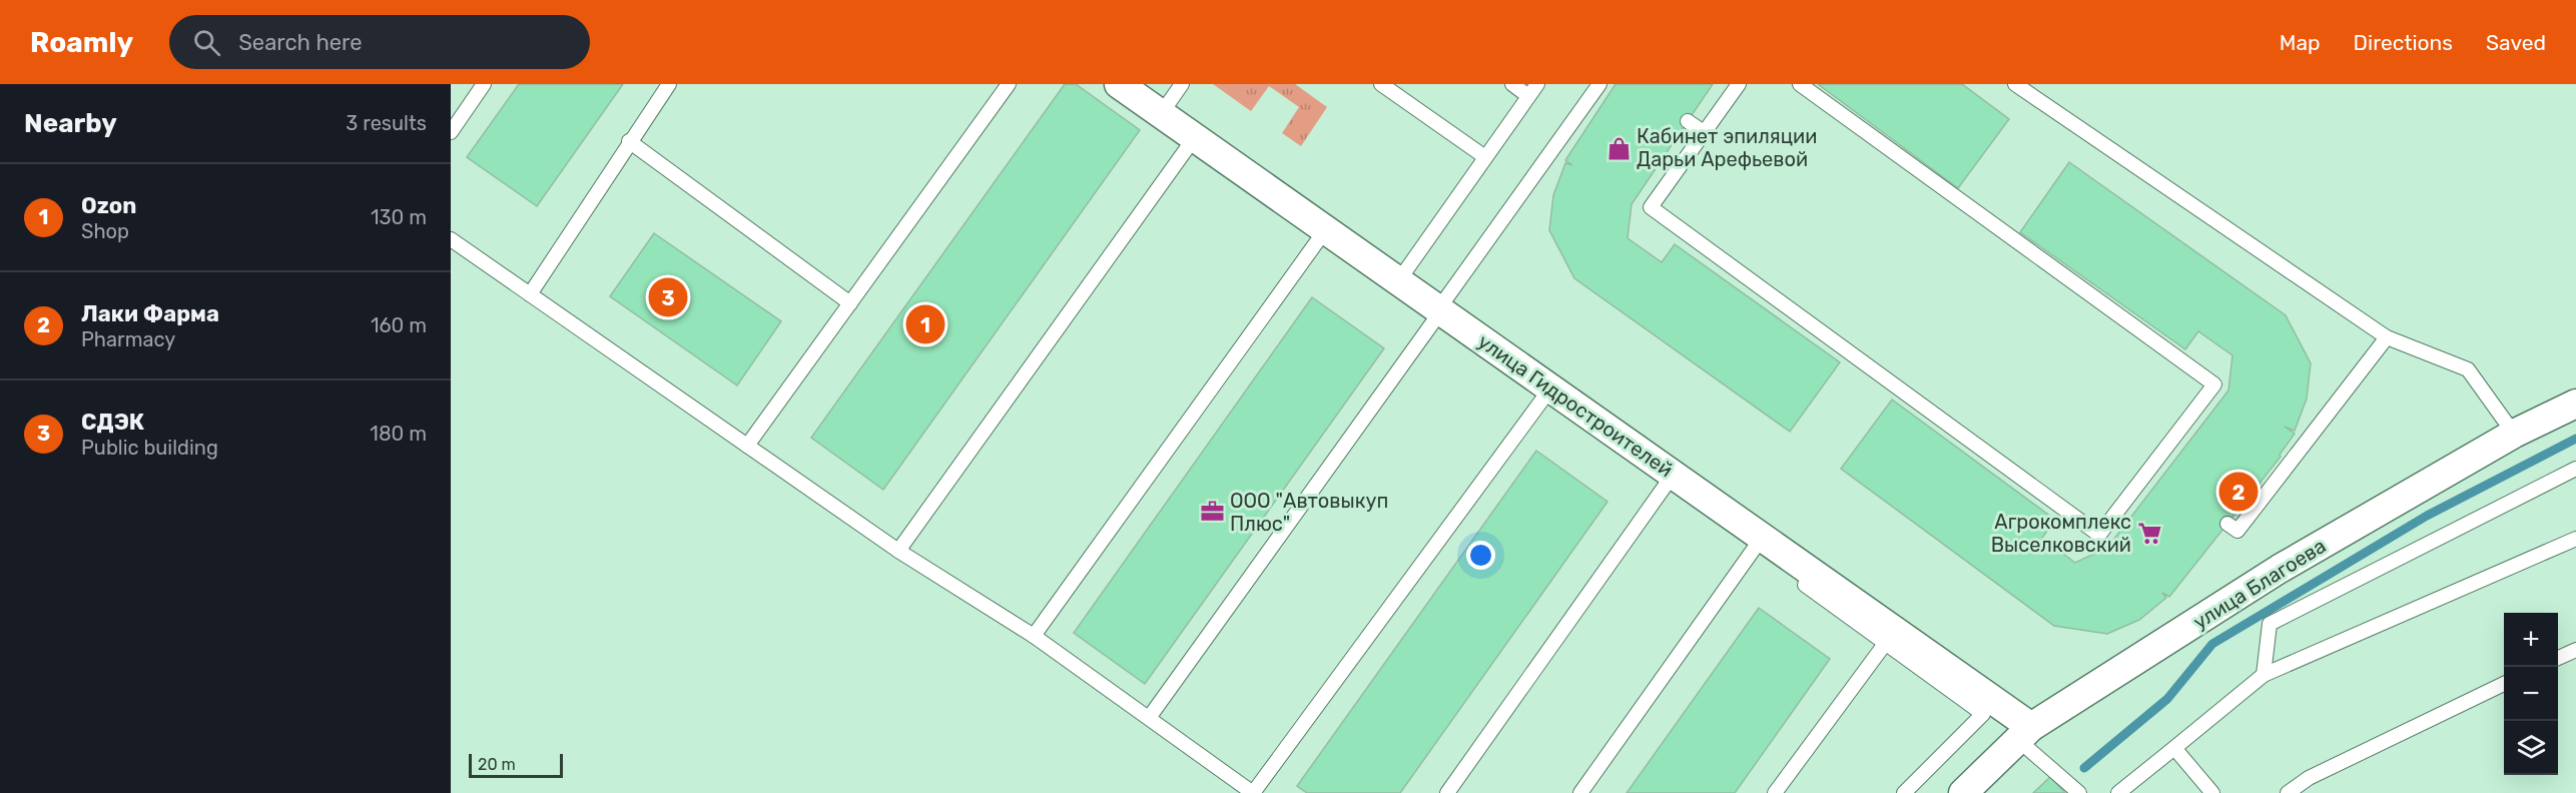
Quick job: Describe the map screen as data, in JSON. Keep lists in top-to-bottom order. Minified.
{"streets":{"street":["улица Гидростроителей","улица Благоева"]},"crossings":[["улица Гидростроителей","улица Благоева"]],"places":{"shop":["Кабинет эпиляции Дарьи Арефьевой"],"office":["ООО \"Автовыкуп Плюс\""],"supermarket":["Агрокомплекс Выселковский"]},"scale_bar":"20 m","page":{"header":"Roamly","search":"Search here","nav":["Map","Directions","Saved"],"heading":["Nearby","3 results"],"list":[{"mark":"1","name":"Ozon","note":"Shop","value":"130 m"},{"mark":"2","name":"Лаки Фарма","note":"Pharmacy","value":"160 m"},{"mark":"3","name":"СДЭК","note":"Public building","value":"180 m"}],"pins":["3","1","2"],"map_buttons":["+","−"],"scale":"20 m"}}
